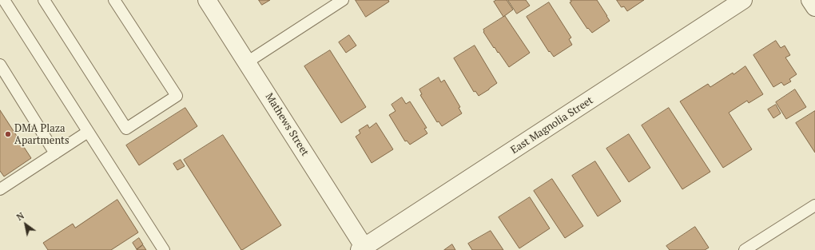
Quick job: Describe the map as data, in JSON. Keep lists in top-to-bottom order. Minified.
{"streets":{"street":["Mathews Street","East Magnolia Street"]},"crossings":[["Mathews Street","East Magnolia Street"]],"places":["DMA Plaza Apartments"],"north":"top left"}
